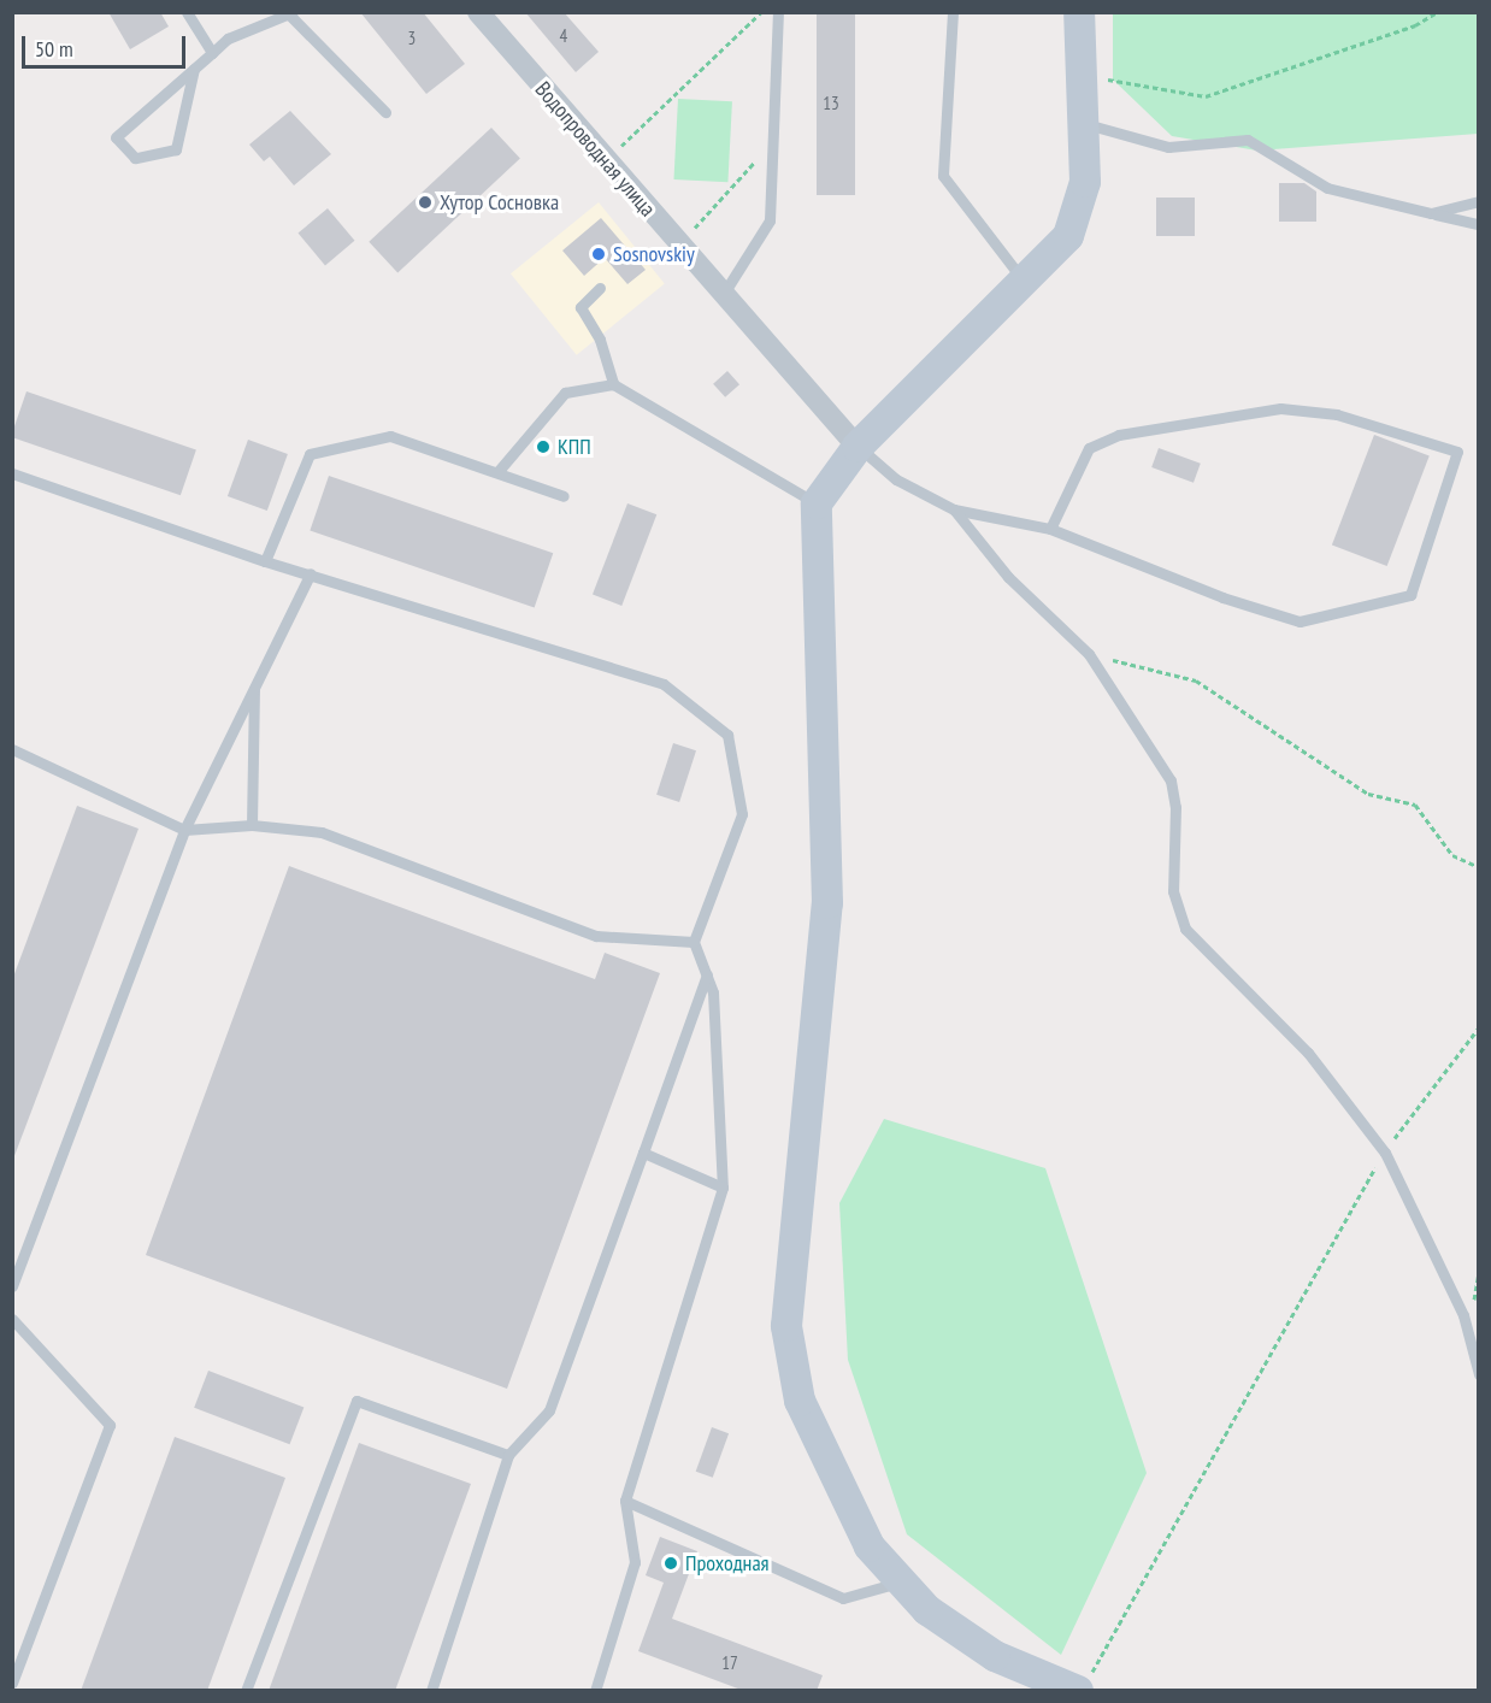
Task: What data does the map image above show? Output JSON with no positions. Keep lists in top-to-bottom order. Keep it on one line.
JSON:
{"streets":{"street":["Водопроводная улица"]},"places":["Хутор Сосновка","Sosnovskiy","КПП","Проходная"],"house_numbers":["4","3","13","17"],"scale_bar":"50 m"}
